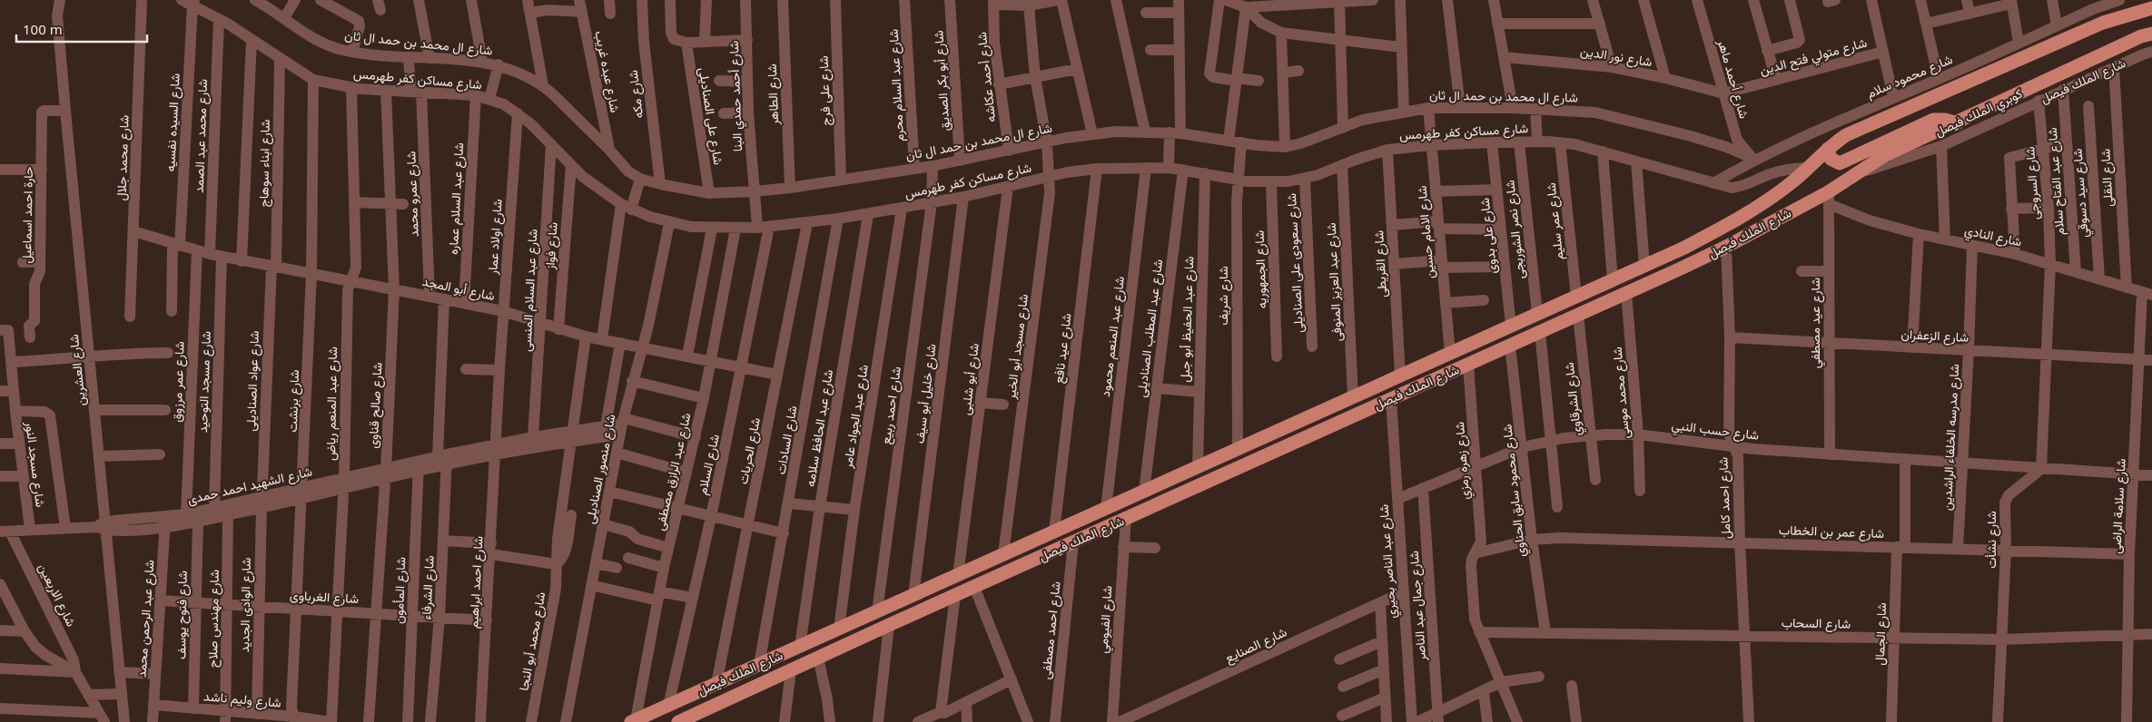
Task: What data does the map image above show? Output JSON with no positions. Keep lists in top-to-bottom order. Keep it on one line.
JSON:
{"streets":{"main road":["شارع الملك فيصل","كوبري الملك فيصل"],"street":["شارع ال محمد بن حمد ال ثان","شارع نور الدين","شارع متولي فتح الدين","شارع عبده غريب","شارع محمود سلام","شارع أحمد عكاشه","شارع مساكن كفر طهرمس","شارع أحمد ماهر","شارع أبو بكر الصديق","شارع عبد السلام محرم","شارع على فرج","شارع مكه","شارع الطاهر","شارع أحمد حمدي البنا","شارع على الصناديلى","شارع السيده نفسيه","شارع محمد عبد الصمد","شارع محمد جلال","شارع ابناء سوهاج","شارع النقلى","شارع عبد الفتاح سلام","شارع السروجى","شارع سيد دسوقي","شارع عمرو محمد","شارع عبد السلام عماره","حارة احمد اسماعيل","شارع عمر سليم","شارع نصر الشوربجى","شارع الامام حسين","شارع على بدوى","شارع النادي","شارع اولاد عمار","شارع فواز","شارع سعودى على الصناديلى","شارع القريطى","شارع الجمهوريه","شارع عبد العزيز المنوفى","شارع أبو المجد","شارع عبد السلام المنسى","شارع شريف","شارع عبد الحفيظ أبو جبل","شارع عيد مصطفي","شارع عبد المطلب الصناديلى","شارع الزعفران","شارع عبد المنعم محمود","شارع مسجد أبو الخير","شارع عيد نافع","شارع العشرين","شارع أبو شلبى","شارع عواد الصناديلى","شارع عمر مرزوق","شارع مسجد التوحيد","شارع محمد موسى","شارع خليل أبو سيف","شارع الشرقاوي","شارع برنشت","شارع عبد المنعم رياض","شارع صالح قناوى","شارع احمد ربيع","شارع عبد الجواد عامر","شارع عبد الحافظ سلامه","شارع حسب النبي","شارع مدرسه الخلفاء الراشدين","شارع السادات","شارع الحريات","شارع زهره رمزي","شارع مسجد النور","شارع السلام","شارع منصور الصناديلى","شارع عبد الرازق مصطفى","شارع الشهيد احمد حمدى","شارع محمود سابق الحناوي","شارع احمد كامل","شارع سلامة الراضى","شارع عمر بن الخطاب","شارع نشأت","شارع عبد الناصر بحيري","شارع احمد ابراهيم","شارع الشرفاء","شارع المأمون","شارع الاربعين","شارع الغرباوى","شارع الوادى الجديد","شارع جمال عبد الناصر","شارع فتوح يوسف","شارع عبد الرحمن محمد","شارع مهندس صلاح","شارع الفيومي","شارع السحاب","شارع احمد مصطفى","شارع الجمال","شارع محمد أبو النجا","شارع الصنايع","شارع وليم ناشد"]},"crossings":[["شارع ال محمد بن حمد ال ثان","شارع عبده غريب"],["شارع ال محمد بن حمد ال ثان","شارع محمود سلام"],["شارع ال محمد بن حمد ال ثان","شارع أحمد عكاشه"],["شارع ال محمد بن حمد ال ثان","شارع أحمد ماهر"],["شارع ال محمد بن حمد ال ثان","شارع أبو بكر الصديق"],["شارع ال محمد بن حمد ال ثان","شارع عبد السلام محرم"],["شارع ال محمد بن حمد ال ثان","شارع على فرج"],["شارع ال محمد بن حمد ال ثان","شارع مكه"],["شارع ال محمد بن حمد ال ثان","شارع الطاهر"],["شارع ال محمد بن حمد ال ثان","شارع أحمد حمدي البنا"],["شارع ال محمد بن حمد ال ثان","شارع على الصناديلى"],["شارع ال محمد بن حمد ال ثان","شارع عمرو محمد"],["شارع ال محمد بن حمد ال ثان","شارع الامام حسين"],["شارع ال محمد بن حمد ال ثان","شارع شريف"],["شارع ال محمد بن حمد ال ثان","شارع مسجد أبو الخير"],["شارع ال محمد بن حمد ال ثان","شارع احمد ربيع"],["شارع نور الدين","شارع متولي فتح الدين"],["شارع نور الدين","شارع أحمد ماهر"],["شارع متولي فتح الدين","شارع أحمد ماهر"],["شارع محمود سلام","شارع مساكن كفر طهرمس"],["شارع محمود سلام","شارع أحمد ماهر"],["شارع مساكن كفر طهرمس","شارع الملك فيصل"],["شارع مساكن كفر طهرمس","شارع أحمد حمدي البنا"],["شارع مساكن كفر طهرمس","شارع السيده نفسيه"],["شارع مساكن كفر طهرمس","شارع محمد عبد الصمد"],["شارع مساكن كفر طهرمس","شارع ابناء سوهاج"],["شارع مساكن كفر طهرمس","شارع عمرو محمد"],["شارع مساكن كفر طهرمس","شارع عبد السلام عماره"],["شارع مساكن كفر طهرمس","شارع عمر سليم"],["شارع مساكن كفر طهرمس","شارع نصر الشوربجى"],["شارع مساكن كفر طهرمس","شارع الامام حسين"],["شارع مساكن كفر طهرمس","شارع على بدوى"],["شارع مساكن كفر طهرمس","شارع اولاد عمار"],["شارع مساكن كفر طهرمس","شارع فواز"],["شارع مساكن كفر طهرمس","شارع سعودى على الصناديلى"],["شارع مساكن كفر طهرمس","شارع القريطى"],["شارع مساكن كفر طهرمس","شارع الجمهوريه"],["شارع مساكن كفر طهرمس","شارع عبد العزيز المنوفى"],["شارع مساكن كفر طهرمس","شارع عبد السلام المنسى"],["شارع مساكن كفر طهرمس","شارع شريف"],["شارع مساكن كفر طهرمس","شارع عبد الحفيظ أبو جبل"],["شارع مساكن كفر طهرمس","شارع عبد المطلب الصناديلى"],["شارع مساكن كفر طهرمس","شارع عبد المنعم محمود"],["شارع مساكن كفر طهرمس","شارع مسجد أبو الخير"],["شارع مساكن كفر طهرمس","شارع عيد نافع"],["شارع مساكن كفر طهرمس","شارع أبو شلبى"],["شارع مساكن كفر طهرمس","شارع خليل أبو سيف"],["شارع مساكن كفر طهرمس","شارع برنشت"],["شارع مساكن كفر طهرمس","شارع عبد المنعم رياض"],["شارع مساكن كفر طهرمس","شارع صالح قناوى"],["شارع مساكن كفر طهرمس","شارع احمد ربيع"],["شارع مساكن كفر طهرمس","شارع عبد الجواد عامر"],["شارع مساكن كفر طهرمس","شارع عبد الحافظ سلامه"],["شارع مساكن كفر طهرمس","شارع السادات"],["شارع مساكن كفر طهرمس","شارع الحريات"],["شارع مساكن كفر طهرمس","شارع السلام"],["شارع مساكن كفر طهرمس","شارع منصور الصناديلى"],["شارع مساكن كفر طهرمس","شارع عبد الرازق مصطفى"],["شارع الملك فيصل","كوبري الملك فيصل"],["شارع الملك فيصل","شارع النقلى"],["شارع الملك فيصل","شارع عبد الفتاح سلام"],["شارع الملك فيصل","شارع السروجى"],["شارع الملك فيصل","شارع عمر سليم"],["شارع الملك فيصل","شارع نصر الشوربجى"],["شارع الملك فيصل","شارع الامام حسين"],["شارع الملك فيصل","شارع على بدوى"],["شارع الملك فيصل","شارع النادي"],["شارع الملك فيصل","شارع القريطى"],["شارع الملك فيصل","شارع عبد العزيز المنوفى"],["شارع الملك فيصل","شارع شريف"],["شارع الملك فيصل","شارع عبد الحفيظ أبو جبل"],["شارع الملك فيصل","شارع عيد مصطفي"],["شارع الملك فيصل","شارع عبد المطلب الصناديلى"],["شارع الملك فيصل","شارع عبد المنعم محمود"],["شارع الملك فيصل","شارع مسجد أبو الخير"],["شارع الملك فيصل","شارع عيد نافع"],["شارع الملك فيصل","شارع أبو شلبى"],["شارع الملك فيصل","شارع محمد موسى"],["شارع الملك فيصل","شارع خليل أبو سيف"],["شارع الملك فيصل","شارع الشرقاوي"],["شارع الملك فيصل","شارع احمد ربيع"],["شارع الملك فيصل","شارع عبد الجواد عامر"],["شارع الملك فيصل","شارع عبد الحافظ سلامه"],["شارع الملك فيصل","شارع السادات"],["شارع الملك فيصل","شارع الحريات"],["شارع الملك فيصل","شارع زهره رمزي"],["شارع الملك فيصل","شارع السلام"],["شارع الملك فيصل","شارع عبد الرازق مصطفى"],["شارع الملك فيصل","شارع محمود سابق الحناوي"],["شارع الملك فيصل","شارع احمد كامل"],["شارع الملك فيصل","شارع عبد الناصر بحيري"],["شارع الملك فيصل","شارع الفيومي"],["شارع الملك فيصل","شارع احمد مصطفى"],["شارع السيده نفسيه","شارع أبو المجد"],["شارع محمد عبد الصمد","شارع أبو المجد"],["شارع محمد جلال","شارع أبو المجد"],["شارع ابناء سوهاج","شارع أبو المجد"],["شارع ابناء سوهاج","شارع عواد الصناديلى"],["شارع النقلى","شارع النادي"],["شارع عبد الفتاح سلام","شارع النادي"],["شارع السروجى","شارع النادي"],["شارع سيد دسوقي","شارع النادي"],["شارع عمرو محمد","شارع أبو المجد"],["شارع عبد السلام عماره","شارع أبو المجد"],["حارة احمد اسماعيل","شارع العشرين"],["شارع النادي","شارع عيد مصطفي"],["شارع النادي","شارع مدرسه الخلفاء الراشدين"],["شارع النادي","شارع سلامة الراضى"],["شارع اولاد عمار","شارع أبو المجد"],["شارع اولاد عمار","شارع الشهيد احمد حمدى"],["شارع اولاد عمار","شارع احمد ابراهيم"],["شارع فواز","شارع أبو المجد"],["شارع أبو المجد","شارع عبد السلام المنسى"],["شارع أبو المجد","شارع عواد الصناديلى"],["شارع أبو المجد","شارع عمر مرزوق"],["شارع أبو المجد","شارع مسجد التوحيد"],["شارع أبو المجد","شارع برنشت"],["شارع أبو المجد","شارع عبد المنعم رياض"],["شارع أبو المجد","شارع صالح قناوى"],["شارع أبو المجد","شارع الحريات"],["شارع أبو المجد","شارع السلام"],["شارع أبو المجد","شارع منصور الصناديلى"],["شارع أبو المجد","شارع عبد الرازق مصطفى"],["شارع أبو المجد","شارع الشرفاء"],["شارع أبو المجد","شارع محمد أبو النجا"],["شارع عبد السلام المنسى","شارع الشهيد احمد حمدى"],["شارع عيد مصطفي","شارع الزعفران"],["شارع عيد مصطفي","شارع حسب النبي"],["شارع الزعفران","شارع مدرسه الخلفاء الراشدين"],["شارع الزعفران","شارع احمد كامل"],["شارع الزعفران","شارع سلامة الراضى"],["شارع العشرين","شارع الشهيد احمد حمدى"],["شارع عواد الصناديلى","شارع الشهيد احمد حمدى"],["شارع عواد الصناديلى","شارع الوادى الجديد"],["شارع عمر مرزوق","شارع الشهيد احمد حمدى"],["شارع مسجد التوحيد","شارع الشهيد احمد حمدى"],["شارع محمد موسى","شارع حسب النبي"],["شارع الشرقاوي","شارع حسب النبي"],["شارع برنشت","شارع الشهيد احمد حمدى"],["شارع برنشت","شارع الغرباوى"],["شارع برنشت","شارع وليم ناشد"],["شارع عبد المنعم رياض","شارع الشهيد احمد حمدى"],["شارع عبد المنعم رياض","شارع الغرباوى"],["شارع عبد المنعم رياض","شارع وليم ناشد"],["شارع صالح قناوى","شارع الشهيد احمد حمدى"],["شارع صالح قناوى","شارع الغرباوى"],["شارع حسب النبي","شارع مدرسه الخلفاء الراشدين"],["شارع حسب النبي","شارع زهره رمزي"],["شارع حسب النبي","شارع محمود سابق الحناوي"],["شارع حسب النبي","شارع احمد كامل"],["شارع حسب النبي","شارع سلامة الراضى"],["شارع حسب النبي","شارع نشأت"],["شارع حسب النبي","شارع عبد الناصر بحيري"],["شارع حسب النبي","شارع جمال عبد الناصر"],["شارع حسب النبي","شارع الجمال"],["شارع مدرسه الخلفاء الراشدين","شارع عمر بن الخطاب"],["شارع زهره رمزي","شارع عمر بن الخطاب"],["شارع زهره رمزي","شارع السحاب"],["شارع مسجد النور","شارع الشهيد احمد حمدى"],["شارع منصور الصناديلى","شارع الشهيد احمد حمدى"],["شارع الشهيد احمد حمدى","شارع احمد ابراهيم"],["شارع الشهيد احمد حمدى","شارع الشرفاء"],["شارع الشهيد احمد حمدى","شارع المأمون"],["شارع الشهيد احمد حمدى","شارع الاربعين"],["شارع الشهيد احمد حمدى","شارع الوادى الجديد"],["شارع الشهيد احمد حمدى","شارع فتوح يوسف"],["شارع الشهيد احمد حمدى","شارع عبد الرحمن محمد"],["شارع الشهيد احمد حمدى","شارع مهندس صلاح"],["شارع الشهيد احمد حمدى","شارع محمد أبو النجا"],["شارع محمود سابق الحناوي","شارع عمر بن الخطاب"],["شارع محمود سابق الحناوي","شارع السحاب"],["شارع احمد كامل","شارع عمر بن الخطاب"],["شارع احمد كامل","شارع السحاب"],["شارع سلامة الراضى","شارع عمر بن الخطاب"],["شارع سلامة الراضى","شارع السحاب"],["شارع عمر بن الخطاب","شارع نشأت"],["شارع عمر بن الخطاب","شارع الجمال"],["شارع نشأت","شارع السحاب"],["شارع عبد الناصر بحيري","شارع الصنايع"],["شارع احمد ابراهيم","شارع الغرباوى"],["شارع الشرفاء","شارع الغرباوى"],["شارع المأمون","شارع الغرباوى"],["شارع الغرباوى","شارع الوادى الجديد"],["شارع الغرباوى","شارع فتوح يوسف"],["شارع الغرباوى","شارع عبد الرحمن محمد"],["شارع الغرباوى","شارع مهندس صلاح"],["شارع الوادى الجديد","شارع وليم ناشد"],["شارع فتوح يوسف","شارع وليم ناشد"],["شارع عبد الرحمن محمد","شارع وليم ناشد"],["شارع مهندس صلاح","شارع وليم ناشد"],["شارع السحاب","شارع الجمال"]],"scale_bar":"100 m"}
